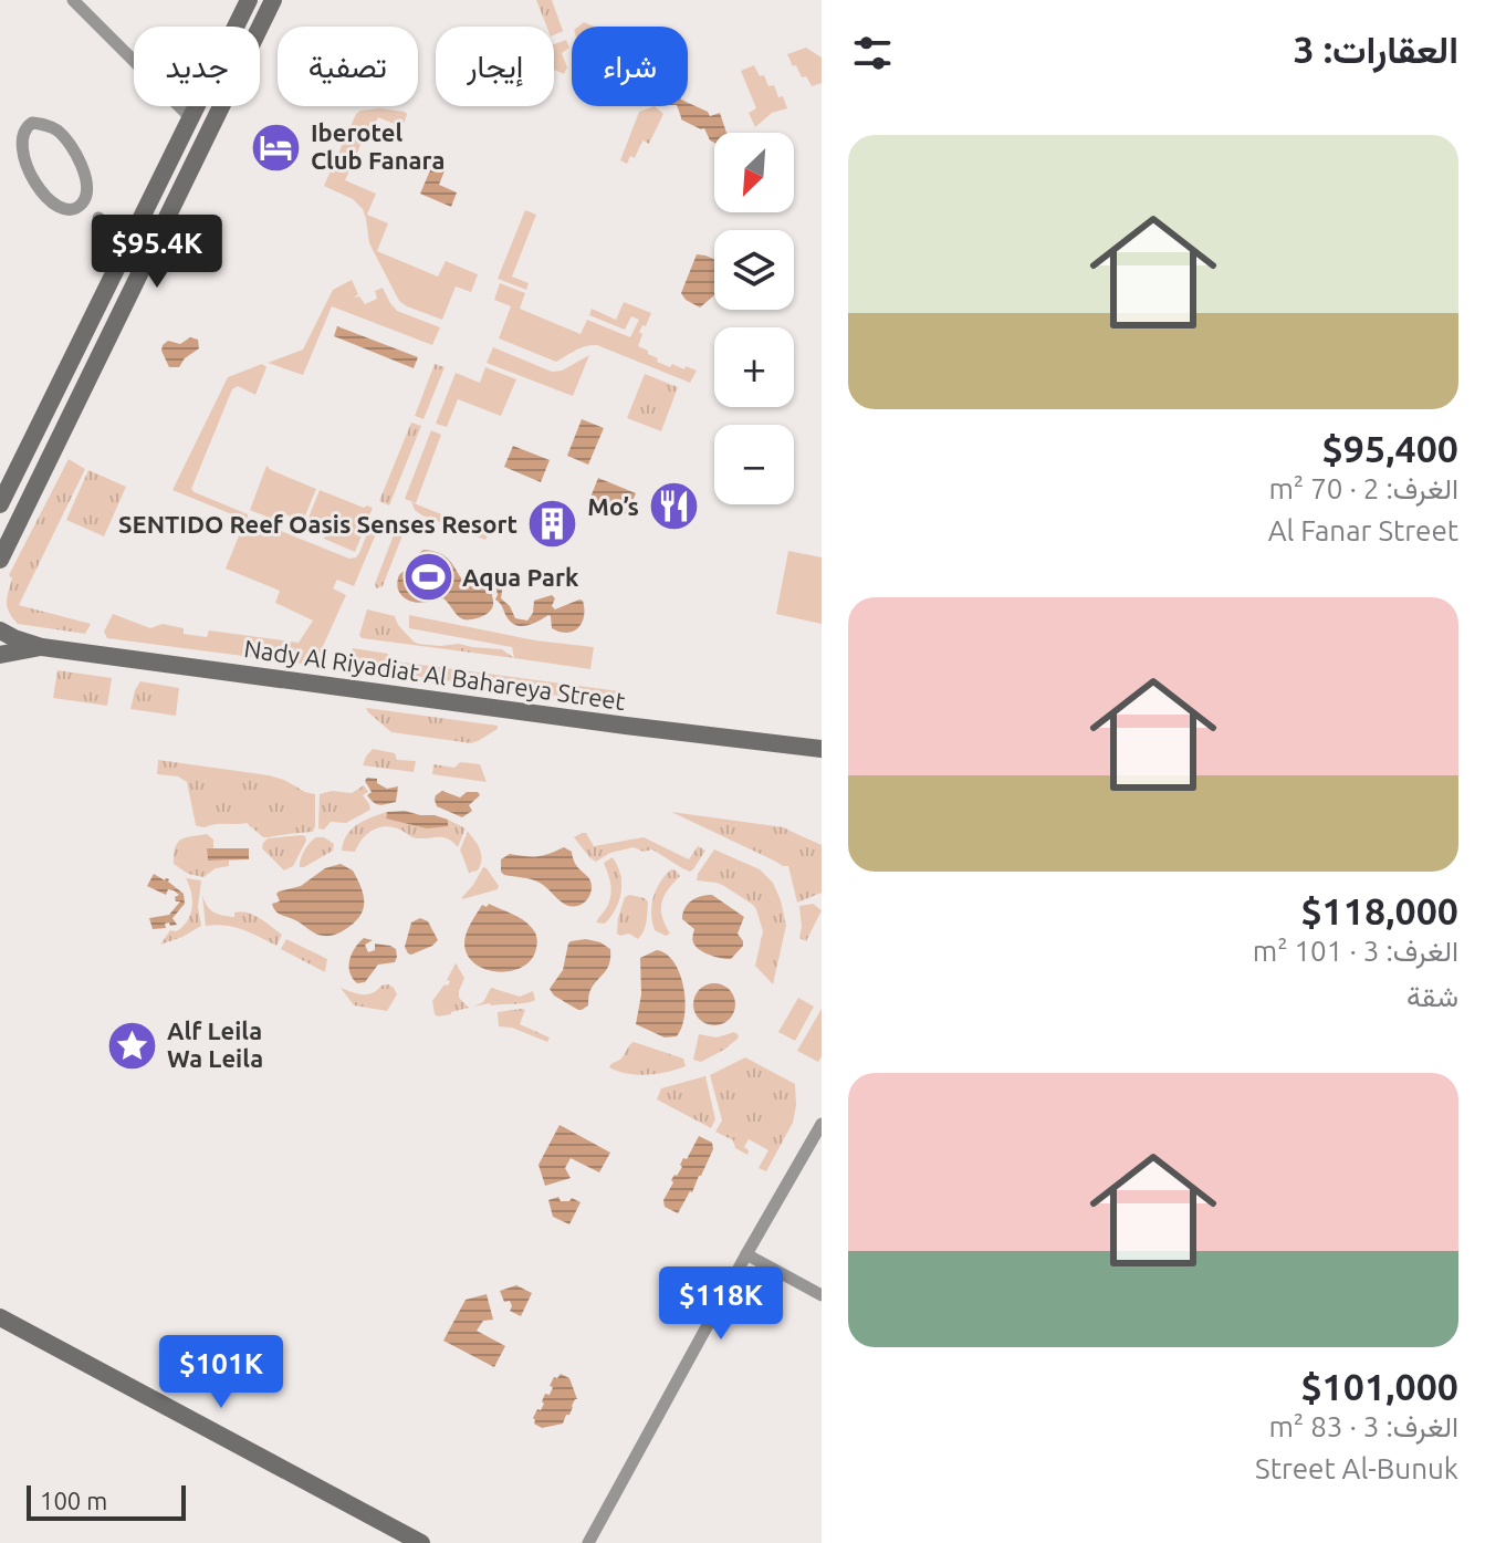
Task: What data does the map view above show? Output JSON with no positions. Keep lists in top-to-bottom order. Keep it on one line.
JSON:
{"streets":{"main road":["Nady Al Riyadiat Al Bahareya Street"]},"places":{"hotel":["Iberotel Club Fanara"],"restaurant":["Mo’s"],"building":["SENTIDO Reef Oasis Senses Resort"],"sports":["Aqua Park"],"place":["Alf Leila Wa Leila"]},"scale_bar":"100 m","north":"bottom left","page":{"heading":"العقارات: 3","chip":["شراء","إيجار","تصفية","جديد"],"list":[{"name":"$95,400","note":"الغرف: 2 · 70 m² · Al Fanar Street"},{"name":"$118,000","note":"الغرف: 3 · 101 m² · شقة"},{"name":"$101,000","note":"الغرف: 3 · 83 m² · Street Al-Bunuk"}],"map_buttons":["+","−"],"price":["$95.4K","$118K","$101K"],"scale":"100 m"}}
